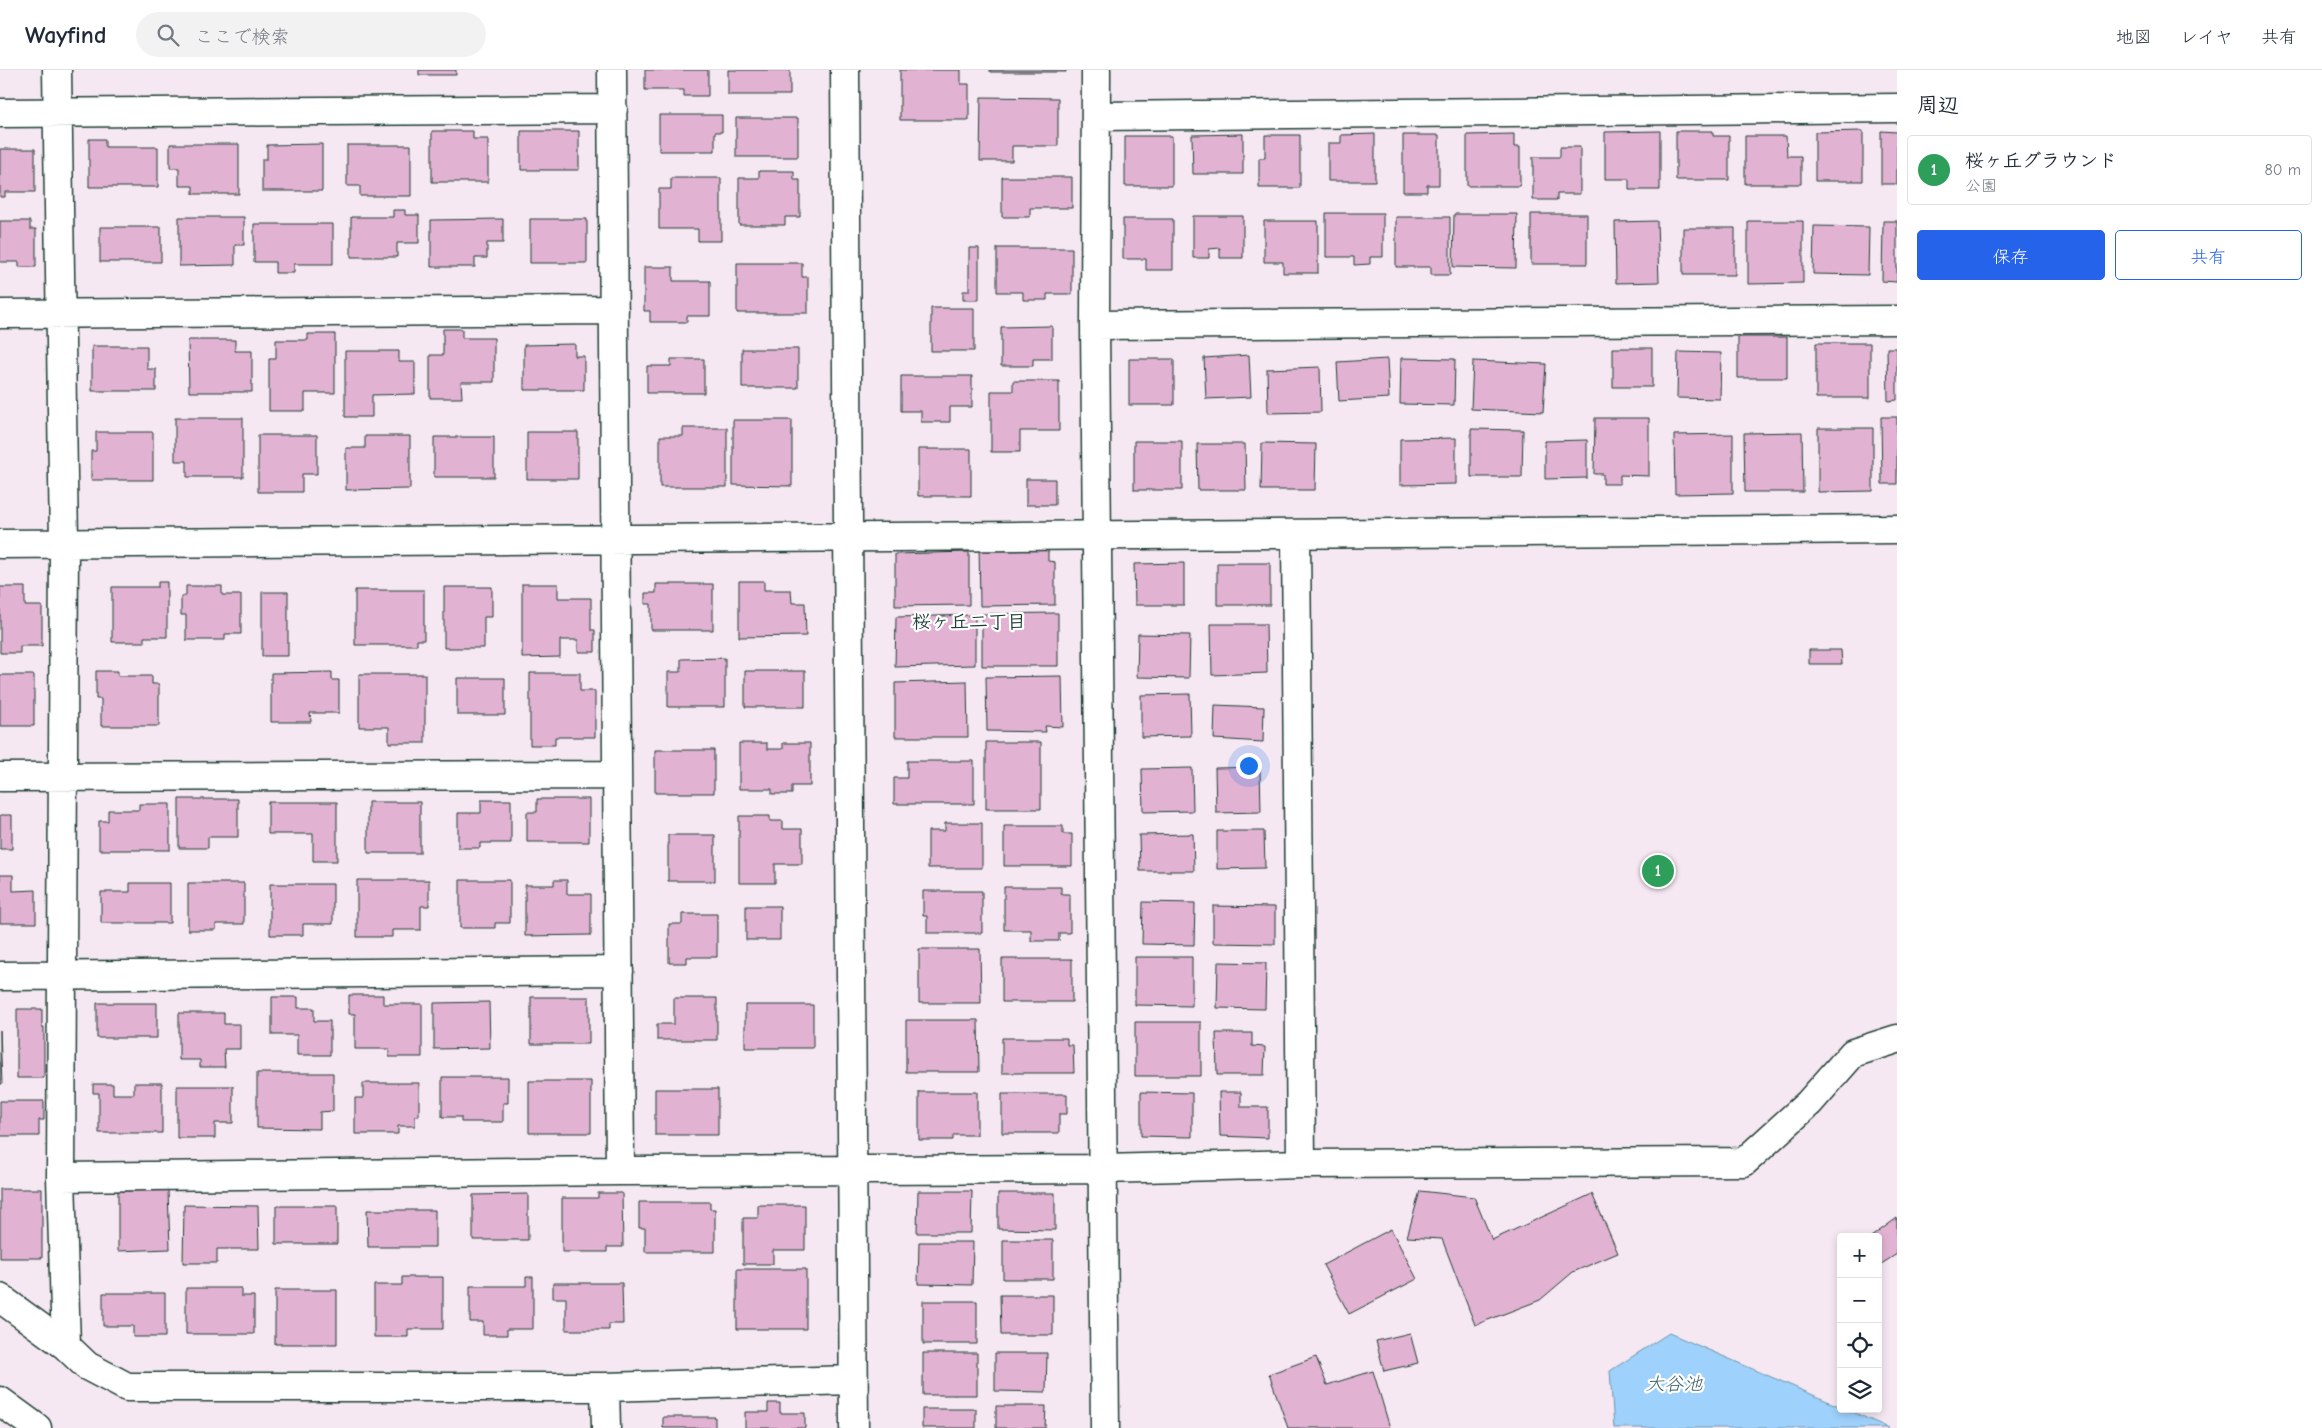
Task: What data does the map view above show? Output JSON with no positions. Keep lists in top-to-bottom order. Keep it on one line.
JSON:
{"districts":["桜ヶ丘二丁目"],"water":["大谷池"],"page":{"header":"Wayfind","search":"ここで検索","nav":["地図","レイヤ","共有"],"heading":"周辺","list":[{"mark":"1","name":"桜ヶ丘グラウンド","note":"公園","value":"80 m"}],"buttons":["保存","共有"],"pins":"1","map_buttons":["+","−"]}}
